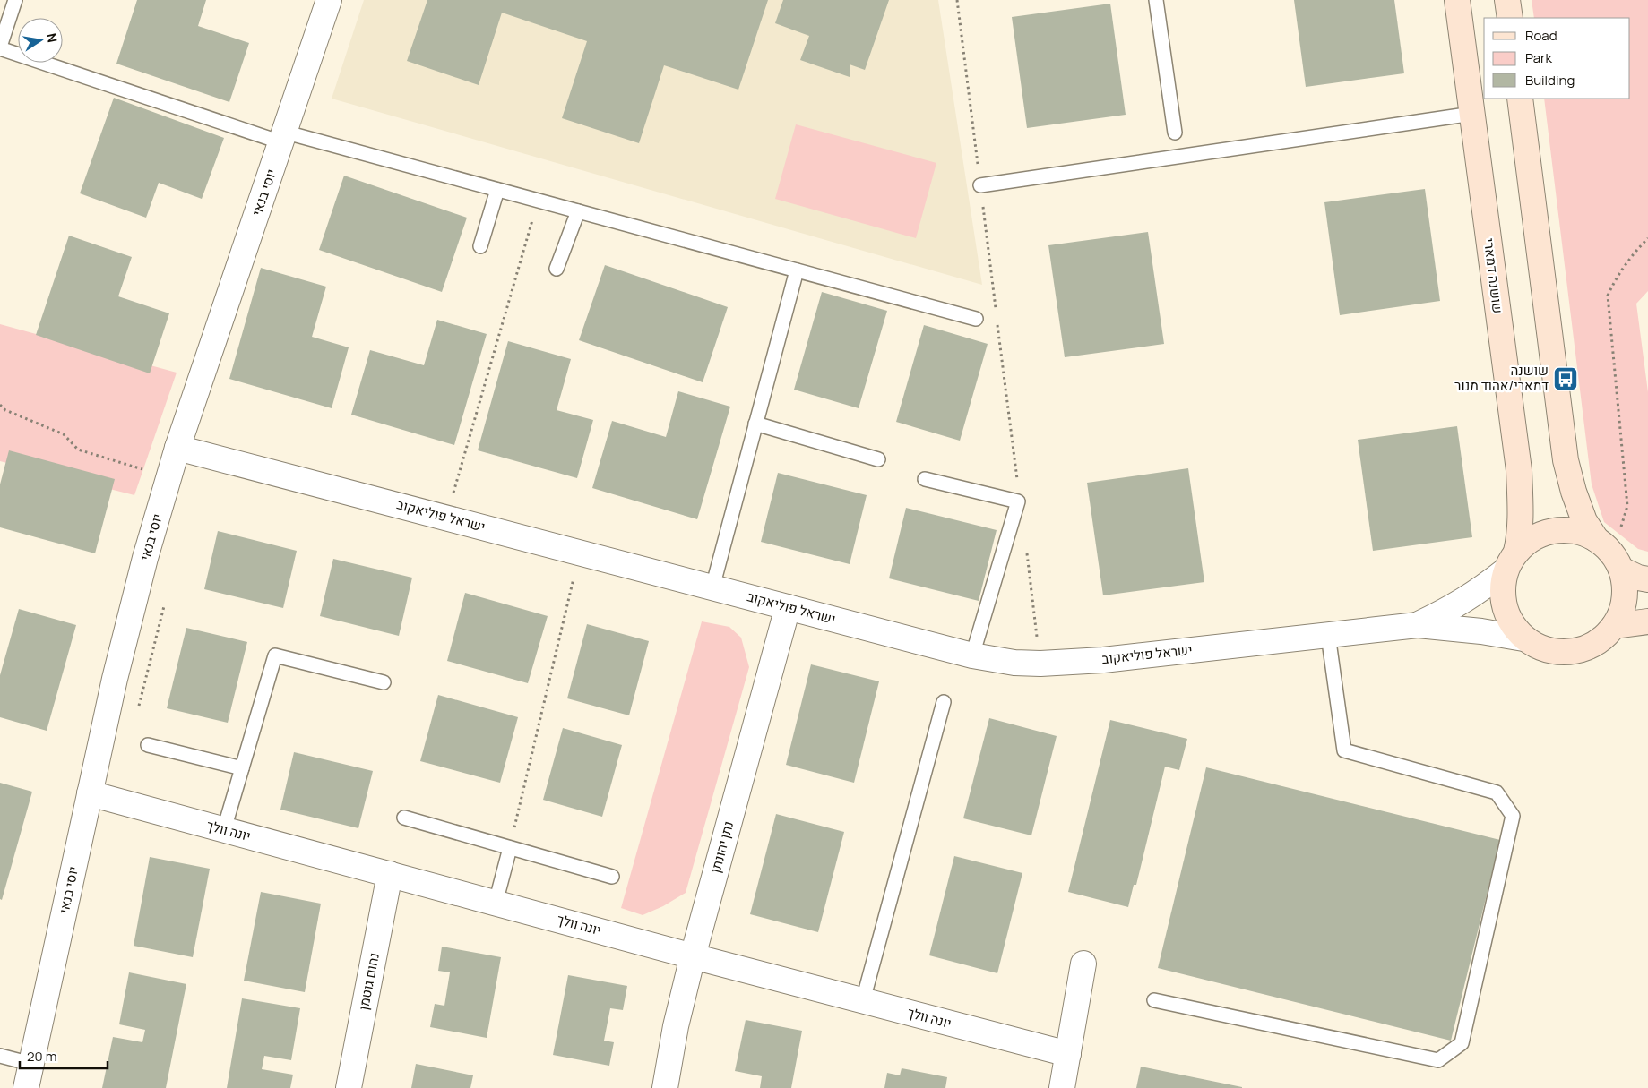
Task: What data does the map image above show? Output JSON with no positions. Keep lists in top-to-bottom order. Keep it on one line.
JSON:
{"streets":{"main road":["שושנה דמארי"],"street":["יוסי בנאי","ישראל פוליאקוב","יונה וולך","נתן יהונתן","נחום גוטמן"]},"crossings":[["יוסי בנאי","ישראל פוליאקוב"],["יוסי בנאי","יונה וולך"],["שושנה דמארי","ישראל פוליאקוב"],["ישראל פוליאקוב","נתן יהונתן"],["יונה וולך","נתן יהונתן"],["יונה וולך","נחום גוטמן"]],"places":{"bus stop":["שושנה דמארי/אהוד מנור"]},"legend":["Road","Park","Building"],"scale_bar":"20 m","north":"right"}
